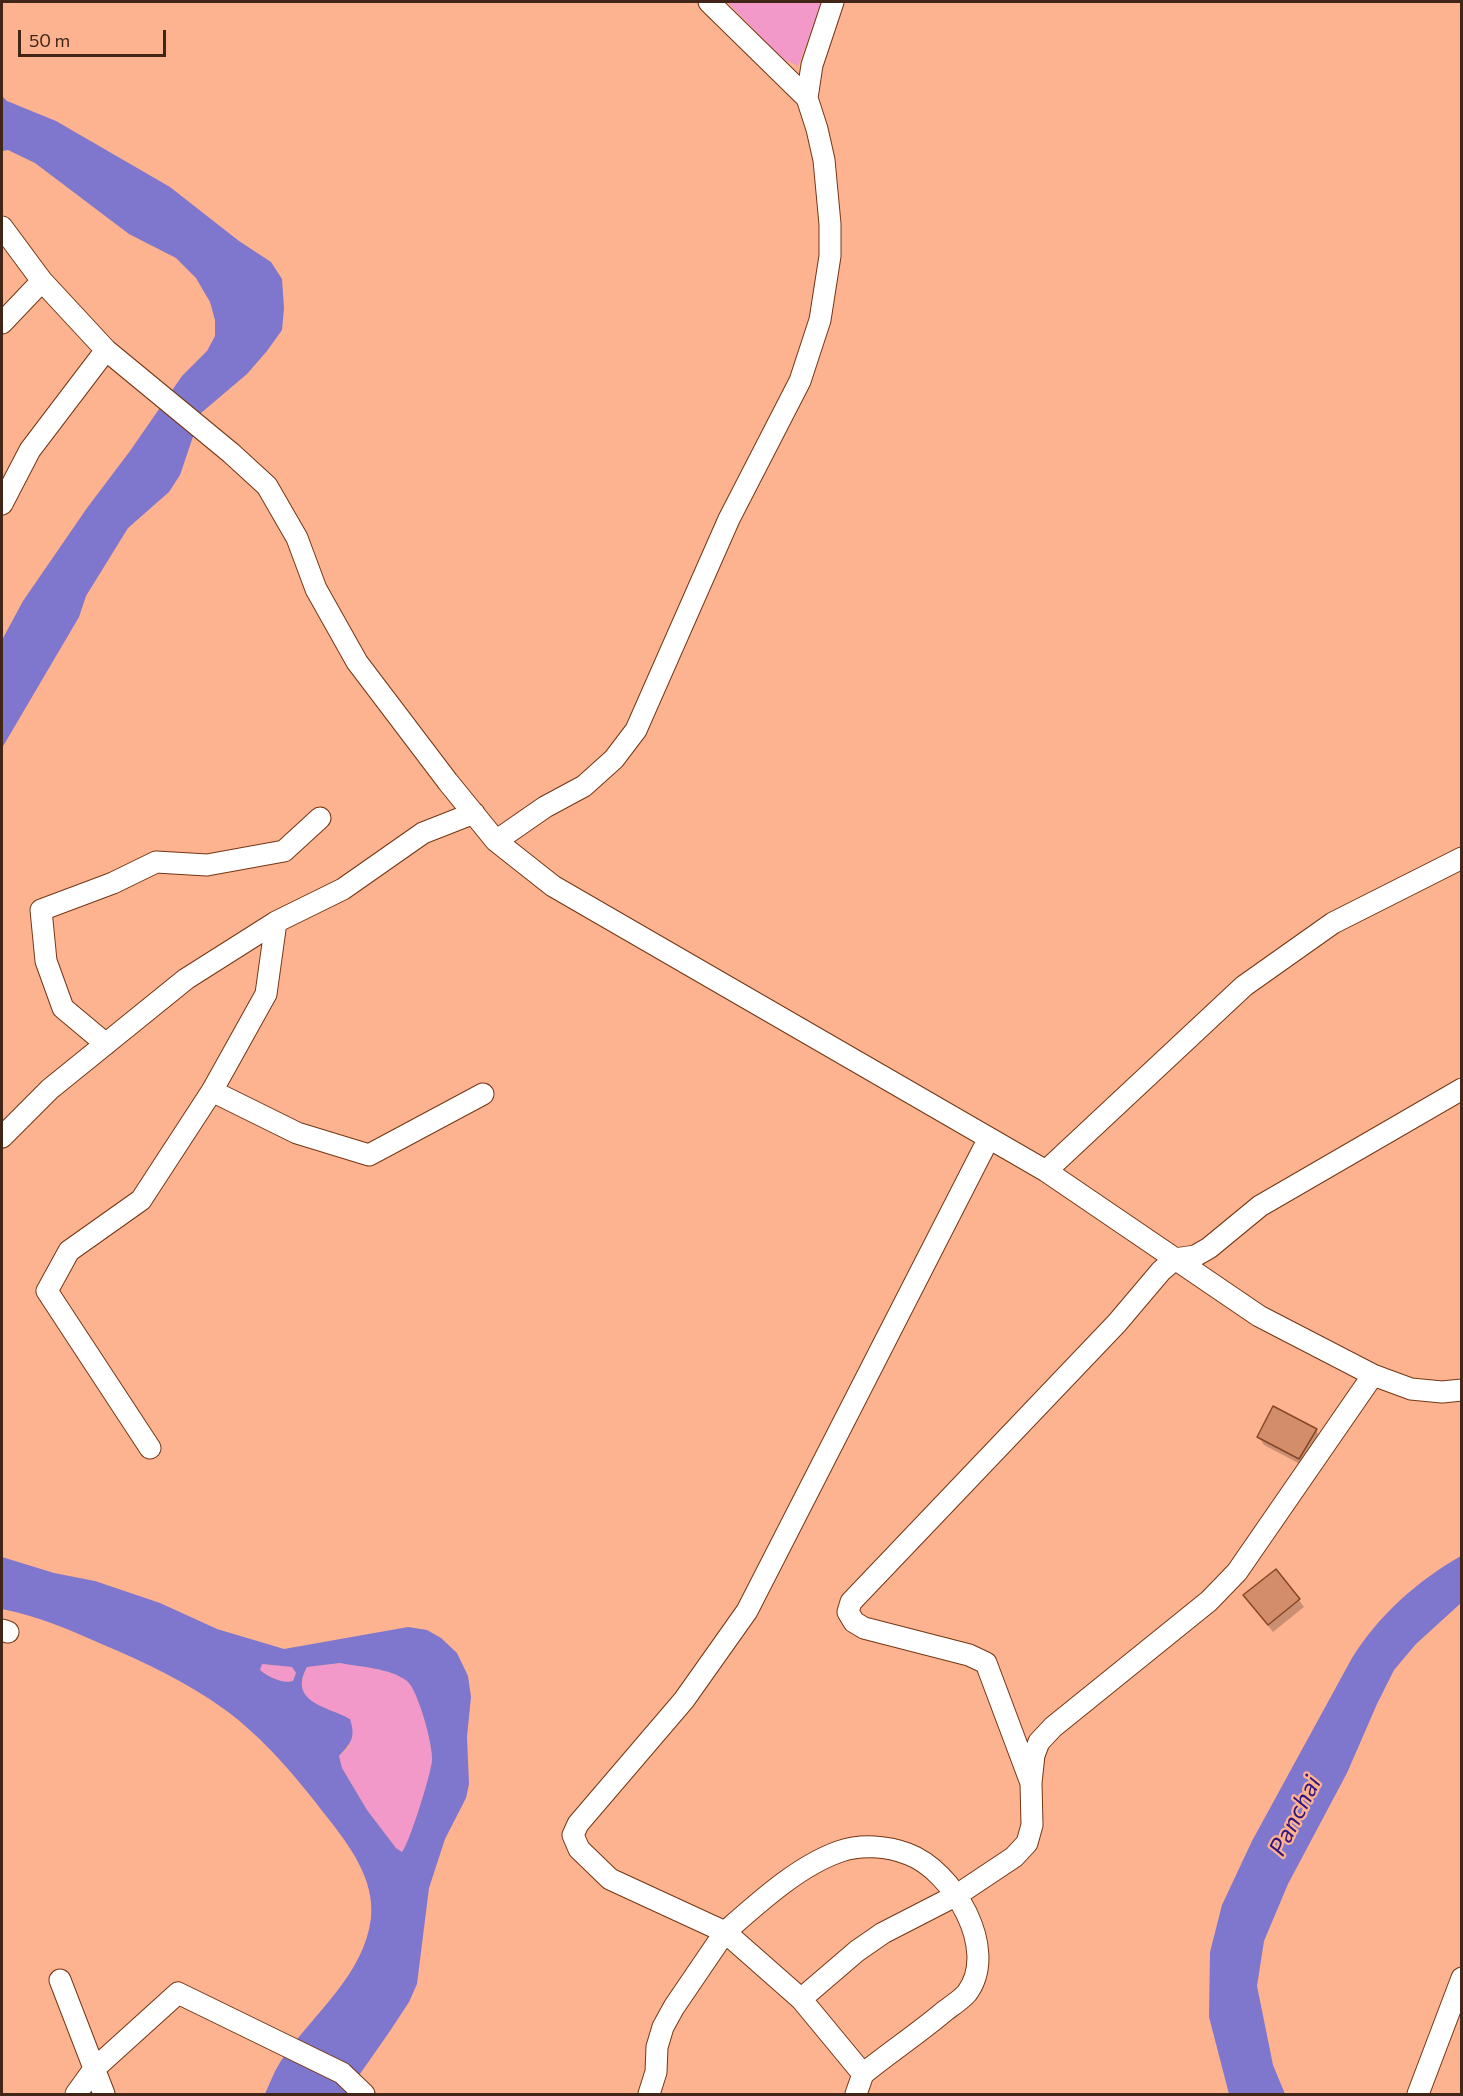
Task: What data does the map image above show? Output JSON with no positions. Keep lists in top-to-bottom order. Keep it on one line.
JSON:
{"water":["Panchai"],"scale_bar":"50 m"}
